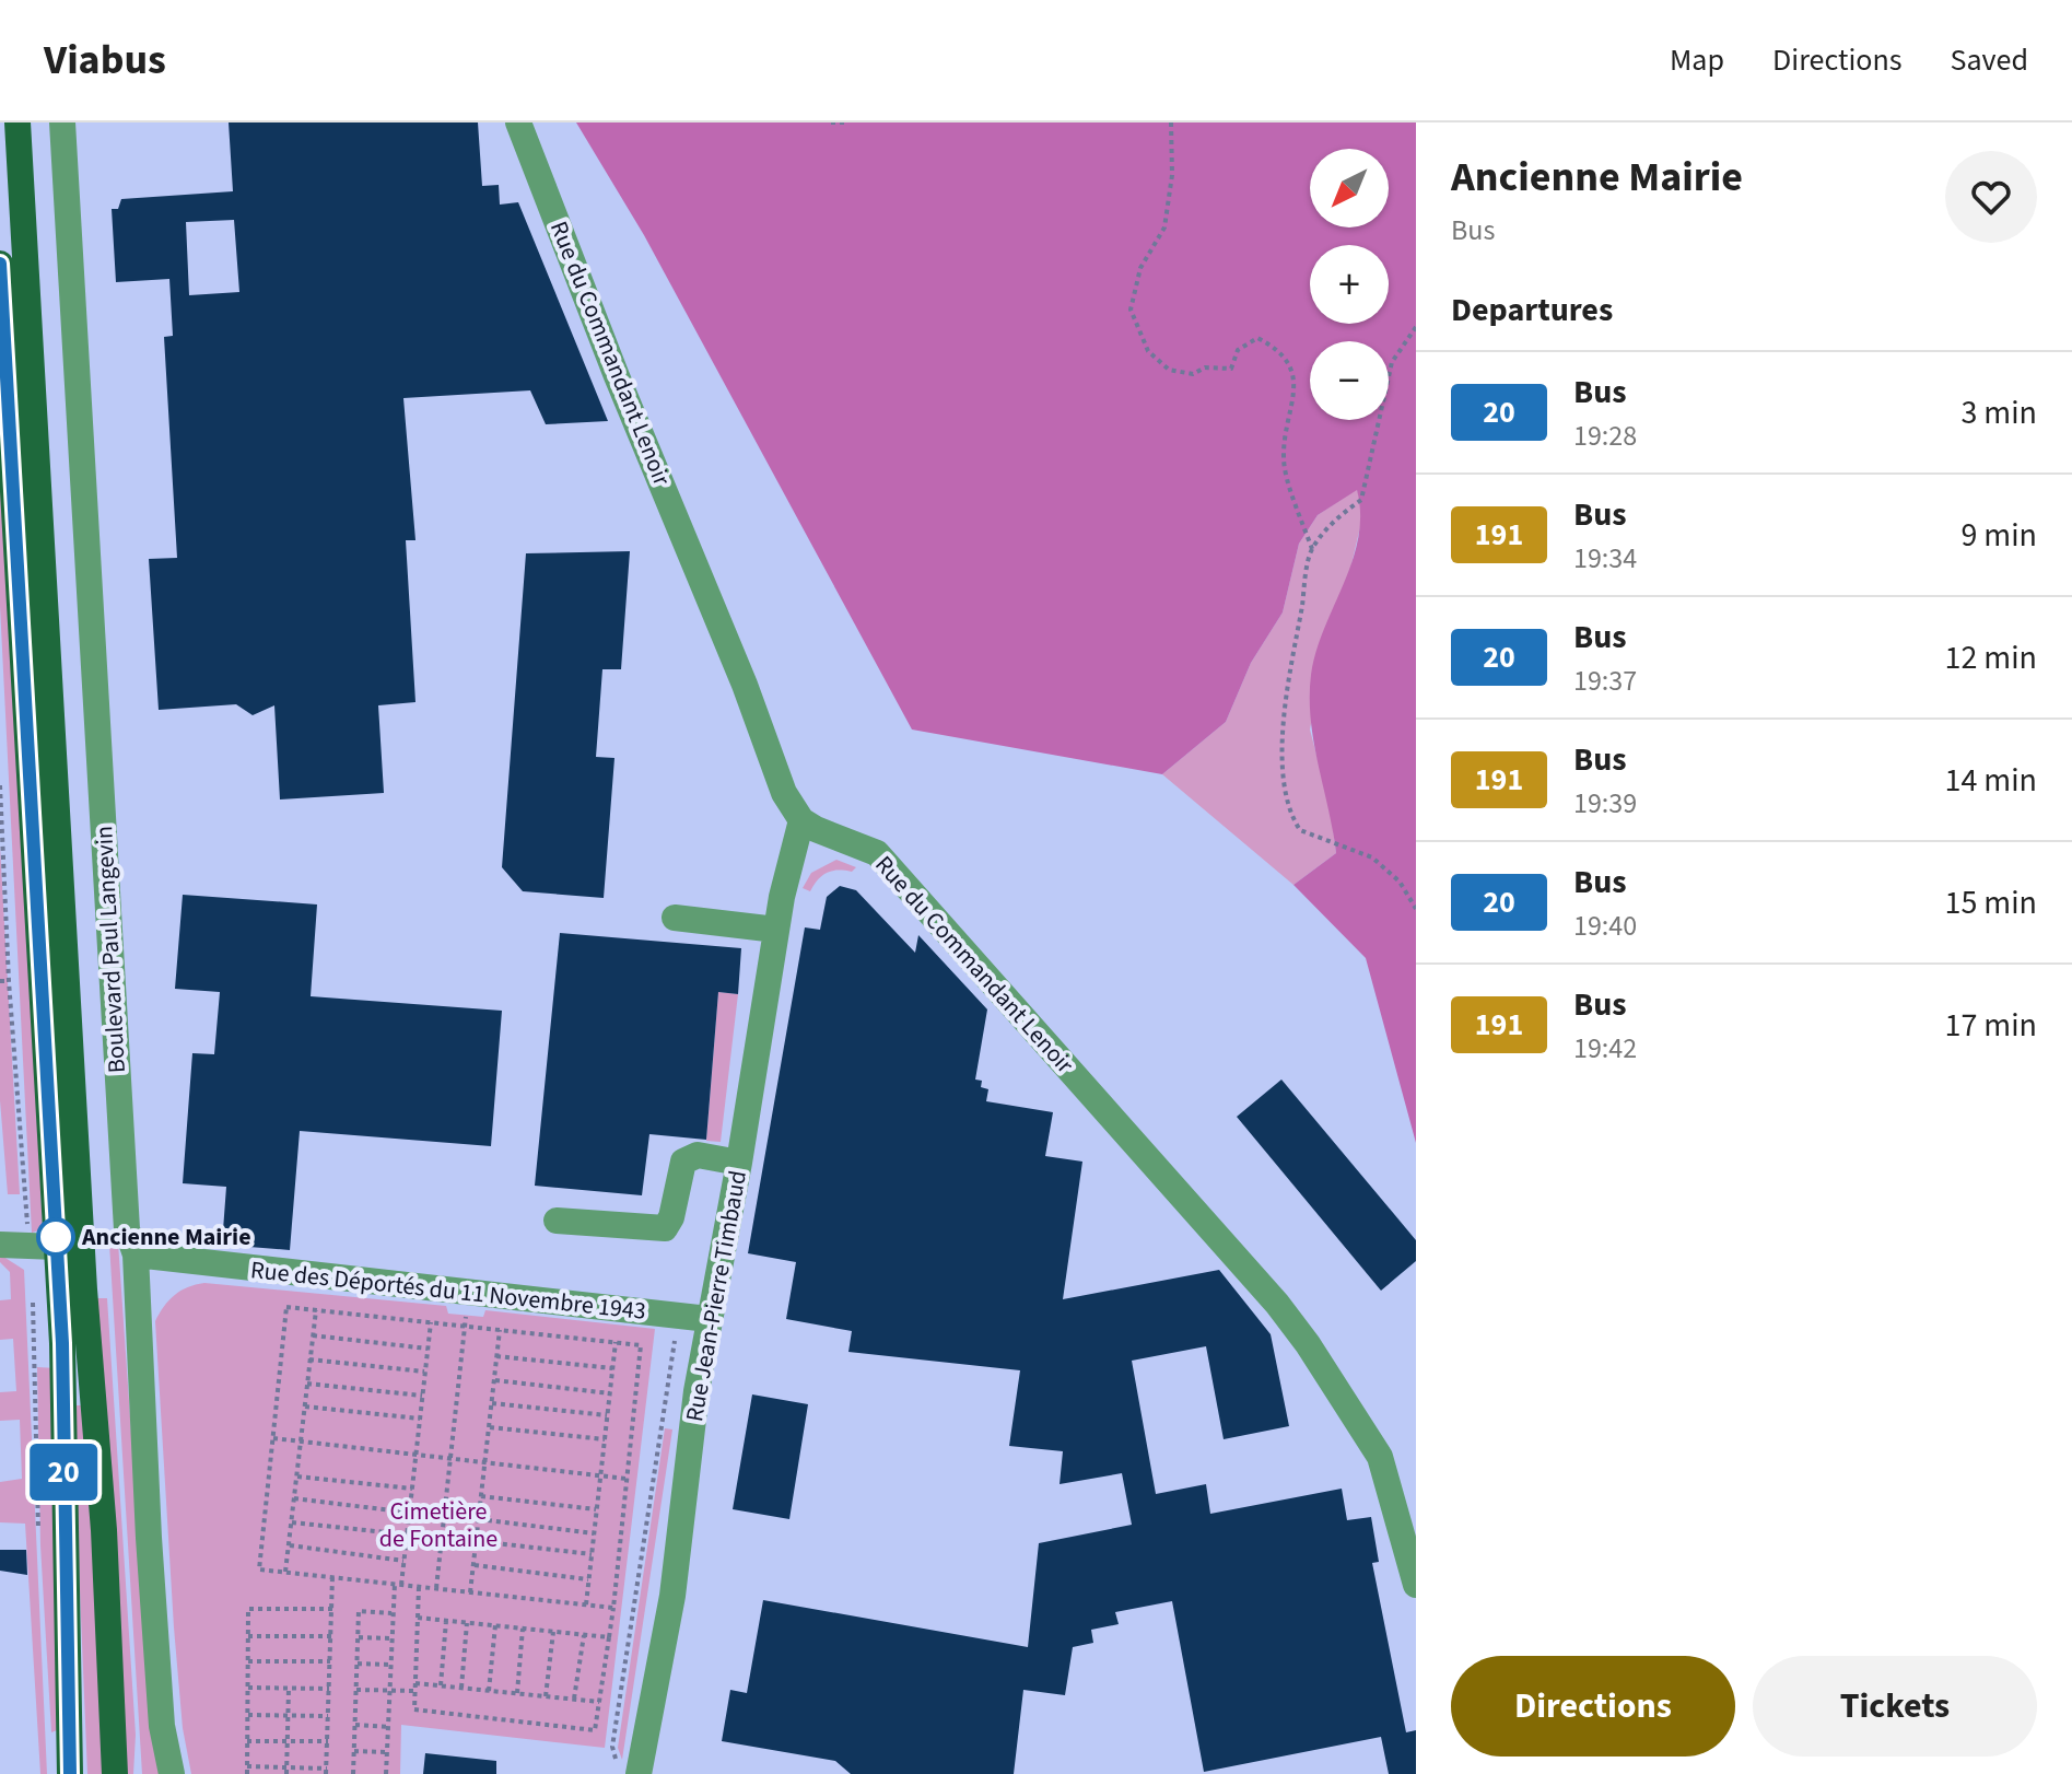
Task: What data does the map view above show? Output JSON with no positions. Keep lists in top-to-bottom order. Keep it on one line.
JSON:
{"streets":{"main road":["Boulevard Paul Langevin"],"street":["Rue du Commandant Lenoir","Rue des Déportés du 11 Novembre 1943","Rue Jean-Pierre Timbaud"]},"crossings":[["Rue du Commandant Lenoir","Rue Jean-Pierre Timbaud"],["Boulevard Paul Langevin","Rue des Déportés du 11 Novembre 1943"],["Rue des Déportés du 11 Novembre 1943","Rue Jean-Pierre Timbaud"]],"parks":["Cimetière de Fontaine"],"places":["Ancienne Mairie"],"lines":["bus line 20"],"north":"bottom left","page":{"header":"Viabus","nav":["Map","Directions","Saved"],"on_map":"20","heading":[["Ancienne Mairie","Bus"],"Departures"],"map_buttons":["+","−"],"list":[{"mark":"20","name":"Bus","note":"19:28","value":"3 min"},{"mark":"191","name":"Bus","note":"19:34","value":"9 min"},{"mark":"20","name":"Bus","note":"19:37","value":"12 min"},{"mark":"191","name":"Bus","note":"19:39","value":"14 min"},{"mark":"20","name":"Bus","note":"19:40","value":"15 min"},{"mark":"191","name":"Bus","note":"19:42","value":"17 min"}],"buttons":["Directions","Tickets"]}}
